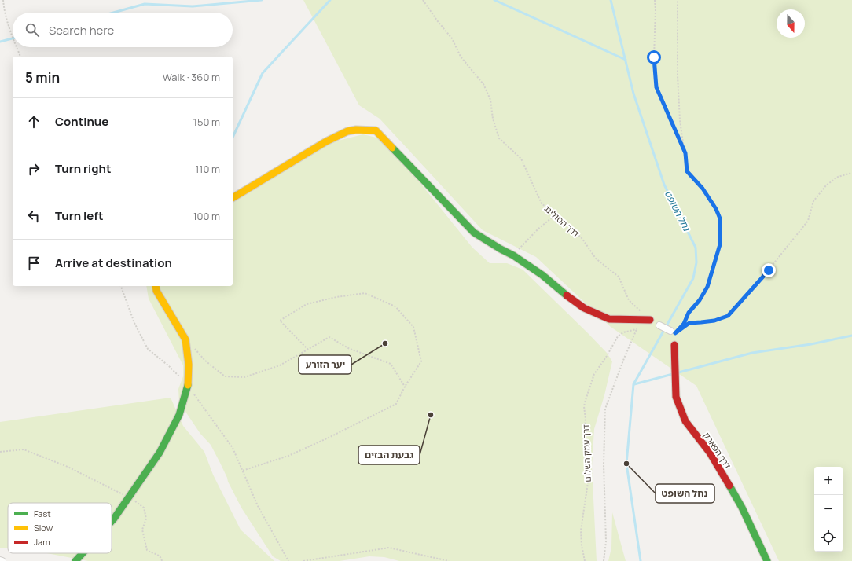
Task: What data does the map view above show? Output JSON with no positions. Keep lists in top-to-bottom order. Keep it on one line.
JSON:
{"streets":{"street":["דרך הפארק"],"path":["דרך הסולינג","דרך עמק השלום"]},"water":["נחל השופט"],"places":["יער הזורע","גבעת הבזים","נחל השופט"],"legend":["Fast","Slow","Jam"],"north":"bottom","page":{"search":"Search here","heading":["5 min","Walk · 360 m"],"list":[["Continue","150 m"],["Turn right","110 m"],["Turn left","100 m"],"Arrive at destination"],"map_buttons":["+","−"]}}
